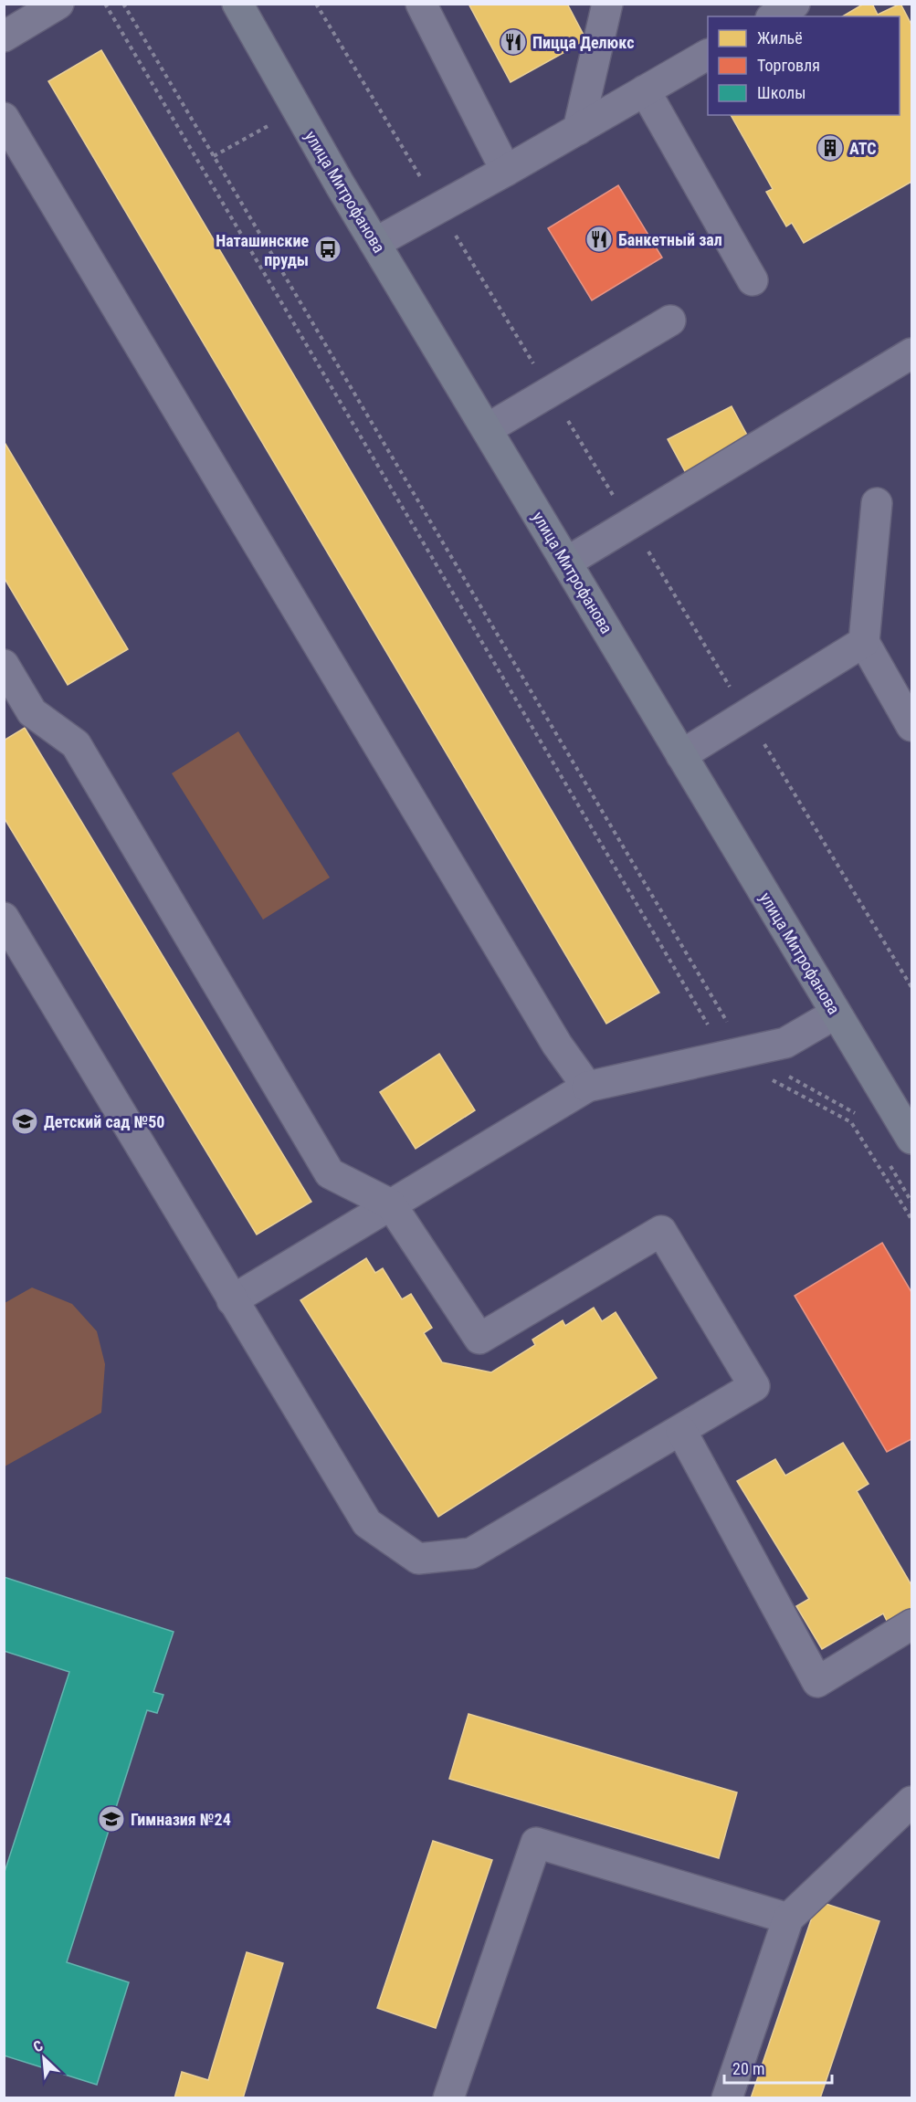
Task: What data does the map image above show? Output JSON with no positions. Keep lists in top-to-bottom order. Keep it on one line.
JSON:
{"streets":{"main road":["улица Митрофанова"]},"places":{"restaurant":["Пицца Делюкс","Банкетный зал"],"building":["АТС"],"bus stop":["Наташинские пруды"],"school or university":["Детский сад №50","Гимназия №24"]},"legend":["Жильё","Торговля","Школы"],"scale_bar":"20 m","north":"top left"}
